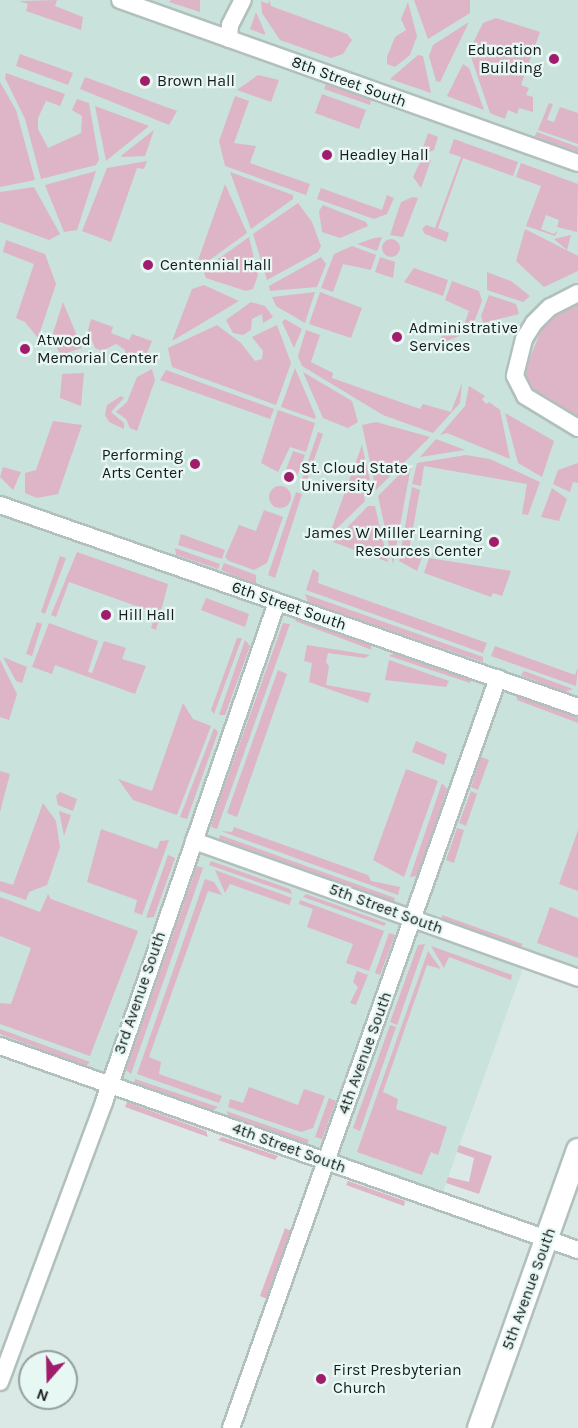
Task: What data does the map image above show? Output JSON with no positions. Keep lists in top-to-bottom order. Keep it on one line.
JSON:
{"streets":{"street":["8th Street South","6th Street South","5th Street South","3rd Avenue South","4th Avenue South","4th Street South","5th Avenue South"]},"crossings":[["6th Street South","3rd Avenue South"],["6th Street South","4th Avenue South"],["5th Street South","3rd Avenue South"],["5th Street South","4th Avenue South"],["3rd Avenue South","4th Street South"],["4th Avenue South","4th Street South"],["4th Street South","5th Avenue South"]],"places":["Education Building","Brown Hall","Headley Hall","Centennial Hall","Administrative Services","Atwood Memorial Center","Performing Arts Center","St. Cloud State University","James W Miller Learning Resources Center","Hill Hall","First Presbyterian Church"],"north":"bottom"}
